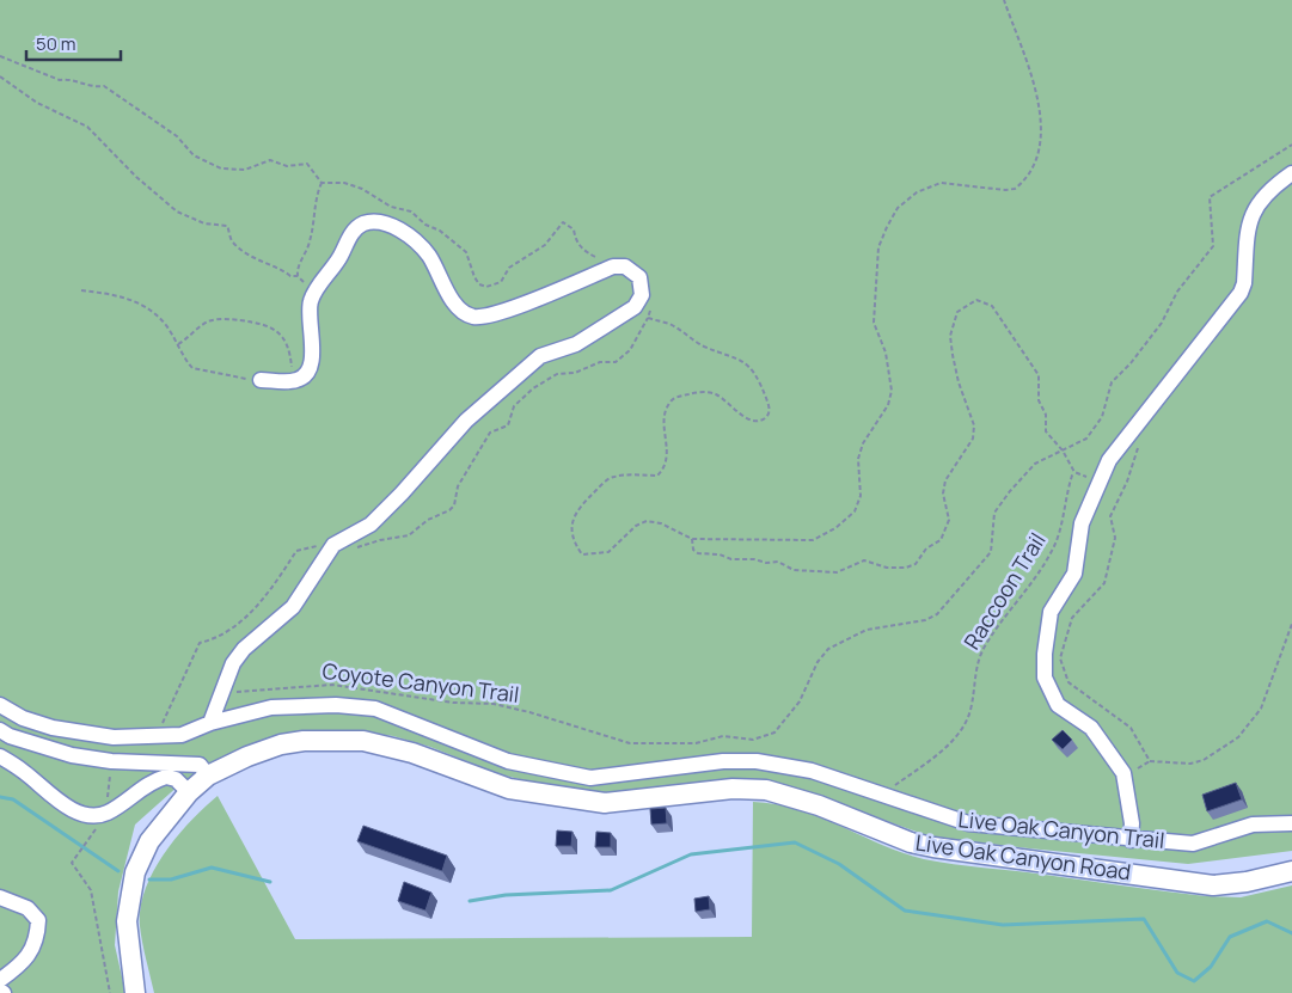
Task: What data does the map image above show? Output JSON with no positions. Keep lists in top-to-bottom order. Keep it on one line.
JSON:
{"streets":{"main road":["Live Oak Canyon Road"],"street":["Live Oak Canyon Trail"],"path":["Raccoon Trail","Coyote Canyon Trail"]},"crossings":[["Raccoon Trail","Live Oak Canyon Trail"]],"scale_bar":"50 m"}
